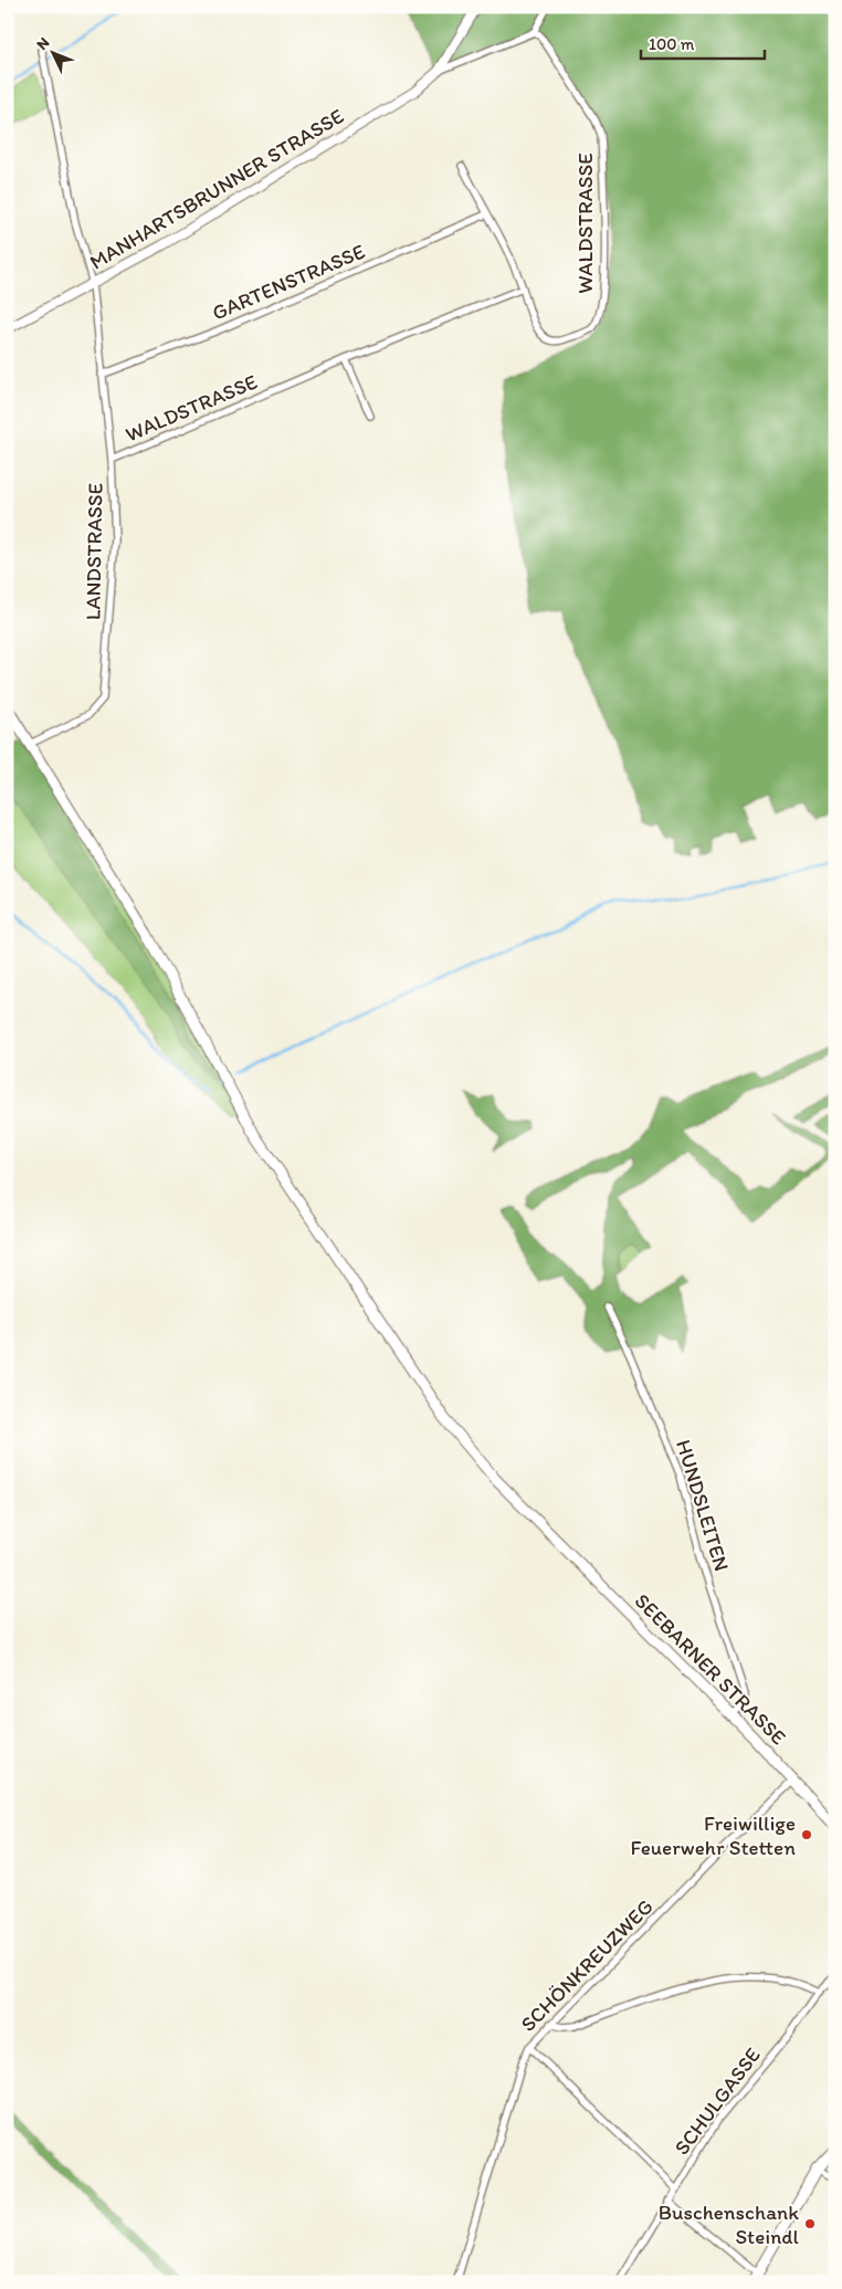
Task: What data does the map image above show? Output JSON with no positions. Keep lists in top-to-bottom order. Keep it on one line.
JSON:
{"streets":{"main road":["SEEBARNER STRASSE"],"street":["MANHARTSBRUNNER STRASSE","WALDSTRASSE","GARTENSTRASSE","LANDSTRASSE","HUNDSLEITEN","SCHÖNKREUZWEG","SCHULGASSE"]},"crossings":[["MANHARTSBRUNNER STRASSE","WALDSTRASSE"],["MANHARTSBRUNNER STRASSE","LANDSTRASSE"],["WALDSTRASSE","GARTENSTRASSE"],["WALDSTRASSE","LANDSTRASSE"],["GARTENSTRASSE","LANDSTRASSE"],["LANDSTRASSE","SEEBARNER STRASSE"],["HUNDSLEITEN","SEEBARNER STRASSE"],["SEEBARNER STRASSE","SCHÖNKREUZWEG"]],"places":["Freiwillige Feuerwehr Stetten","Buschenschank Steindl"],"scale_bar":"100 m","north":"top left"}
